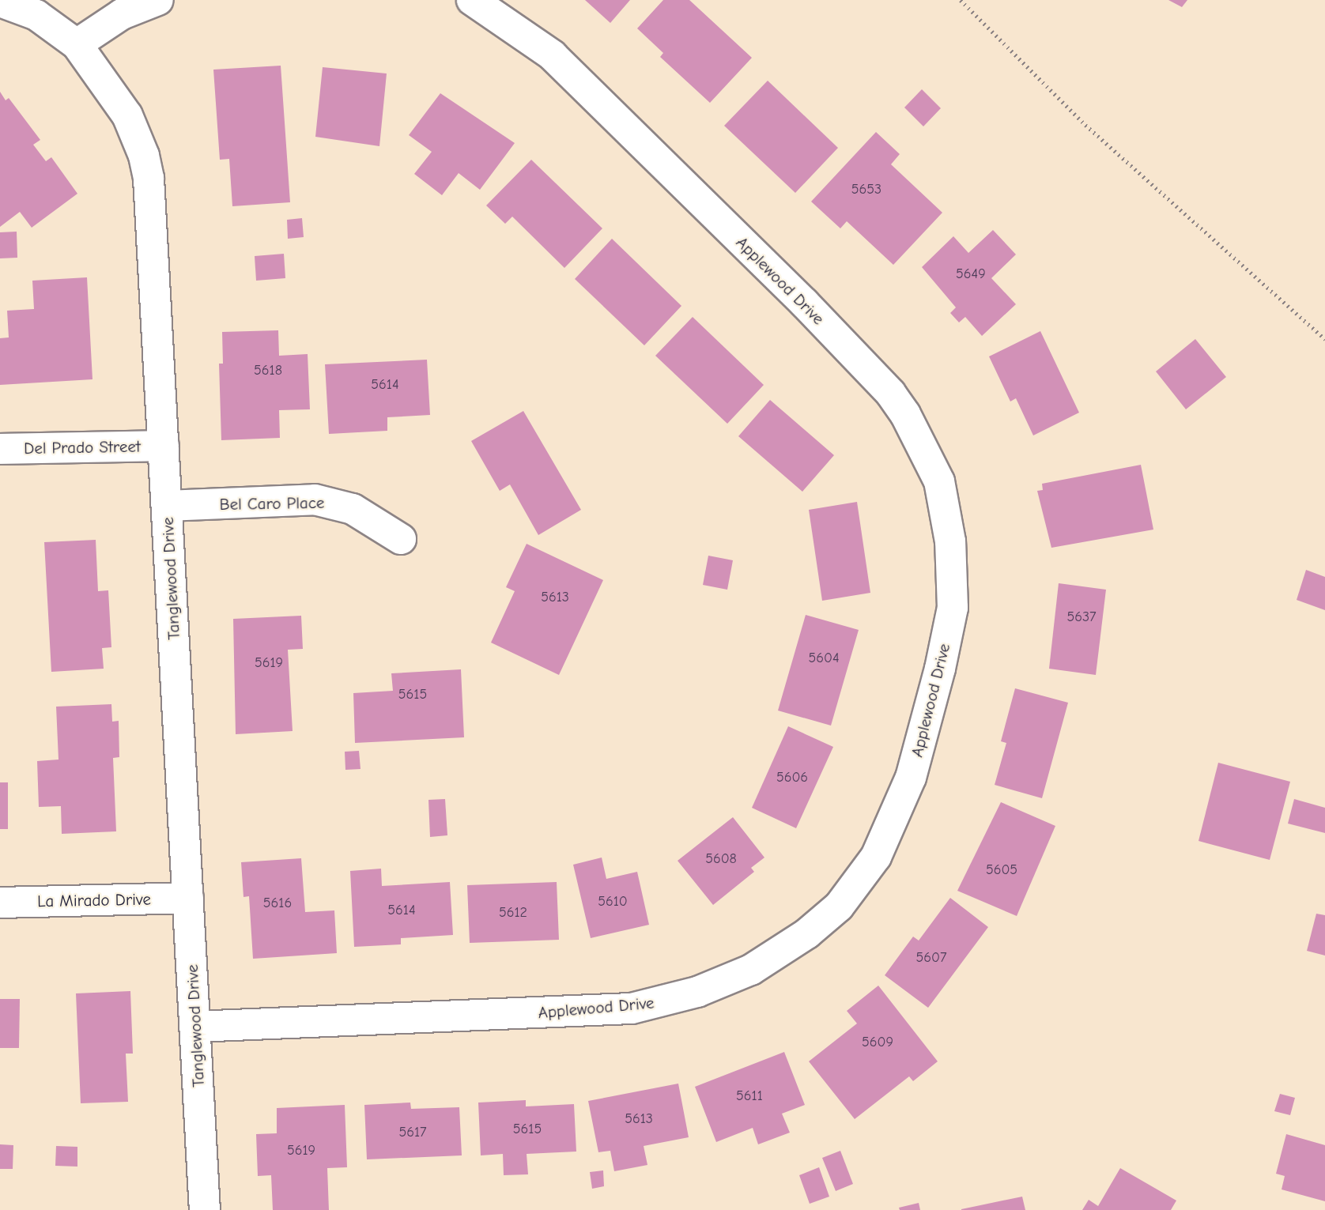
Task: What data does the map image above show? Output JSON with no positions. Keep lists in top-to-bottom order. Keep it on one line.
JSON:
{"streets":{"street":["Applewood Drive","Del Prado Street","Bel Caro Place","Tanglewood Drive","La Mirado Drive"]},"crossings":[["Applewood Drive","Tanglewood Drive"],["Del Prado Street","Tanglewood Drive"],["Bel Caro Place","Tanglewood Drive"],["Tanglewood Drive","La Mirado Drive"]],"house_numbers":["5653","5649","5618","5614","5613","5637","5604","5619","5615","5606","5608","5605","5610","5616","5614","5612","5607","5609","5611","5613","5615","5617","5619"]}
